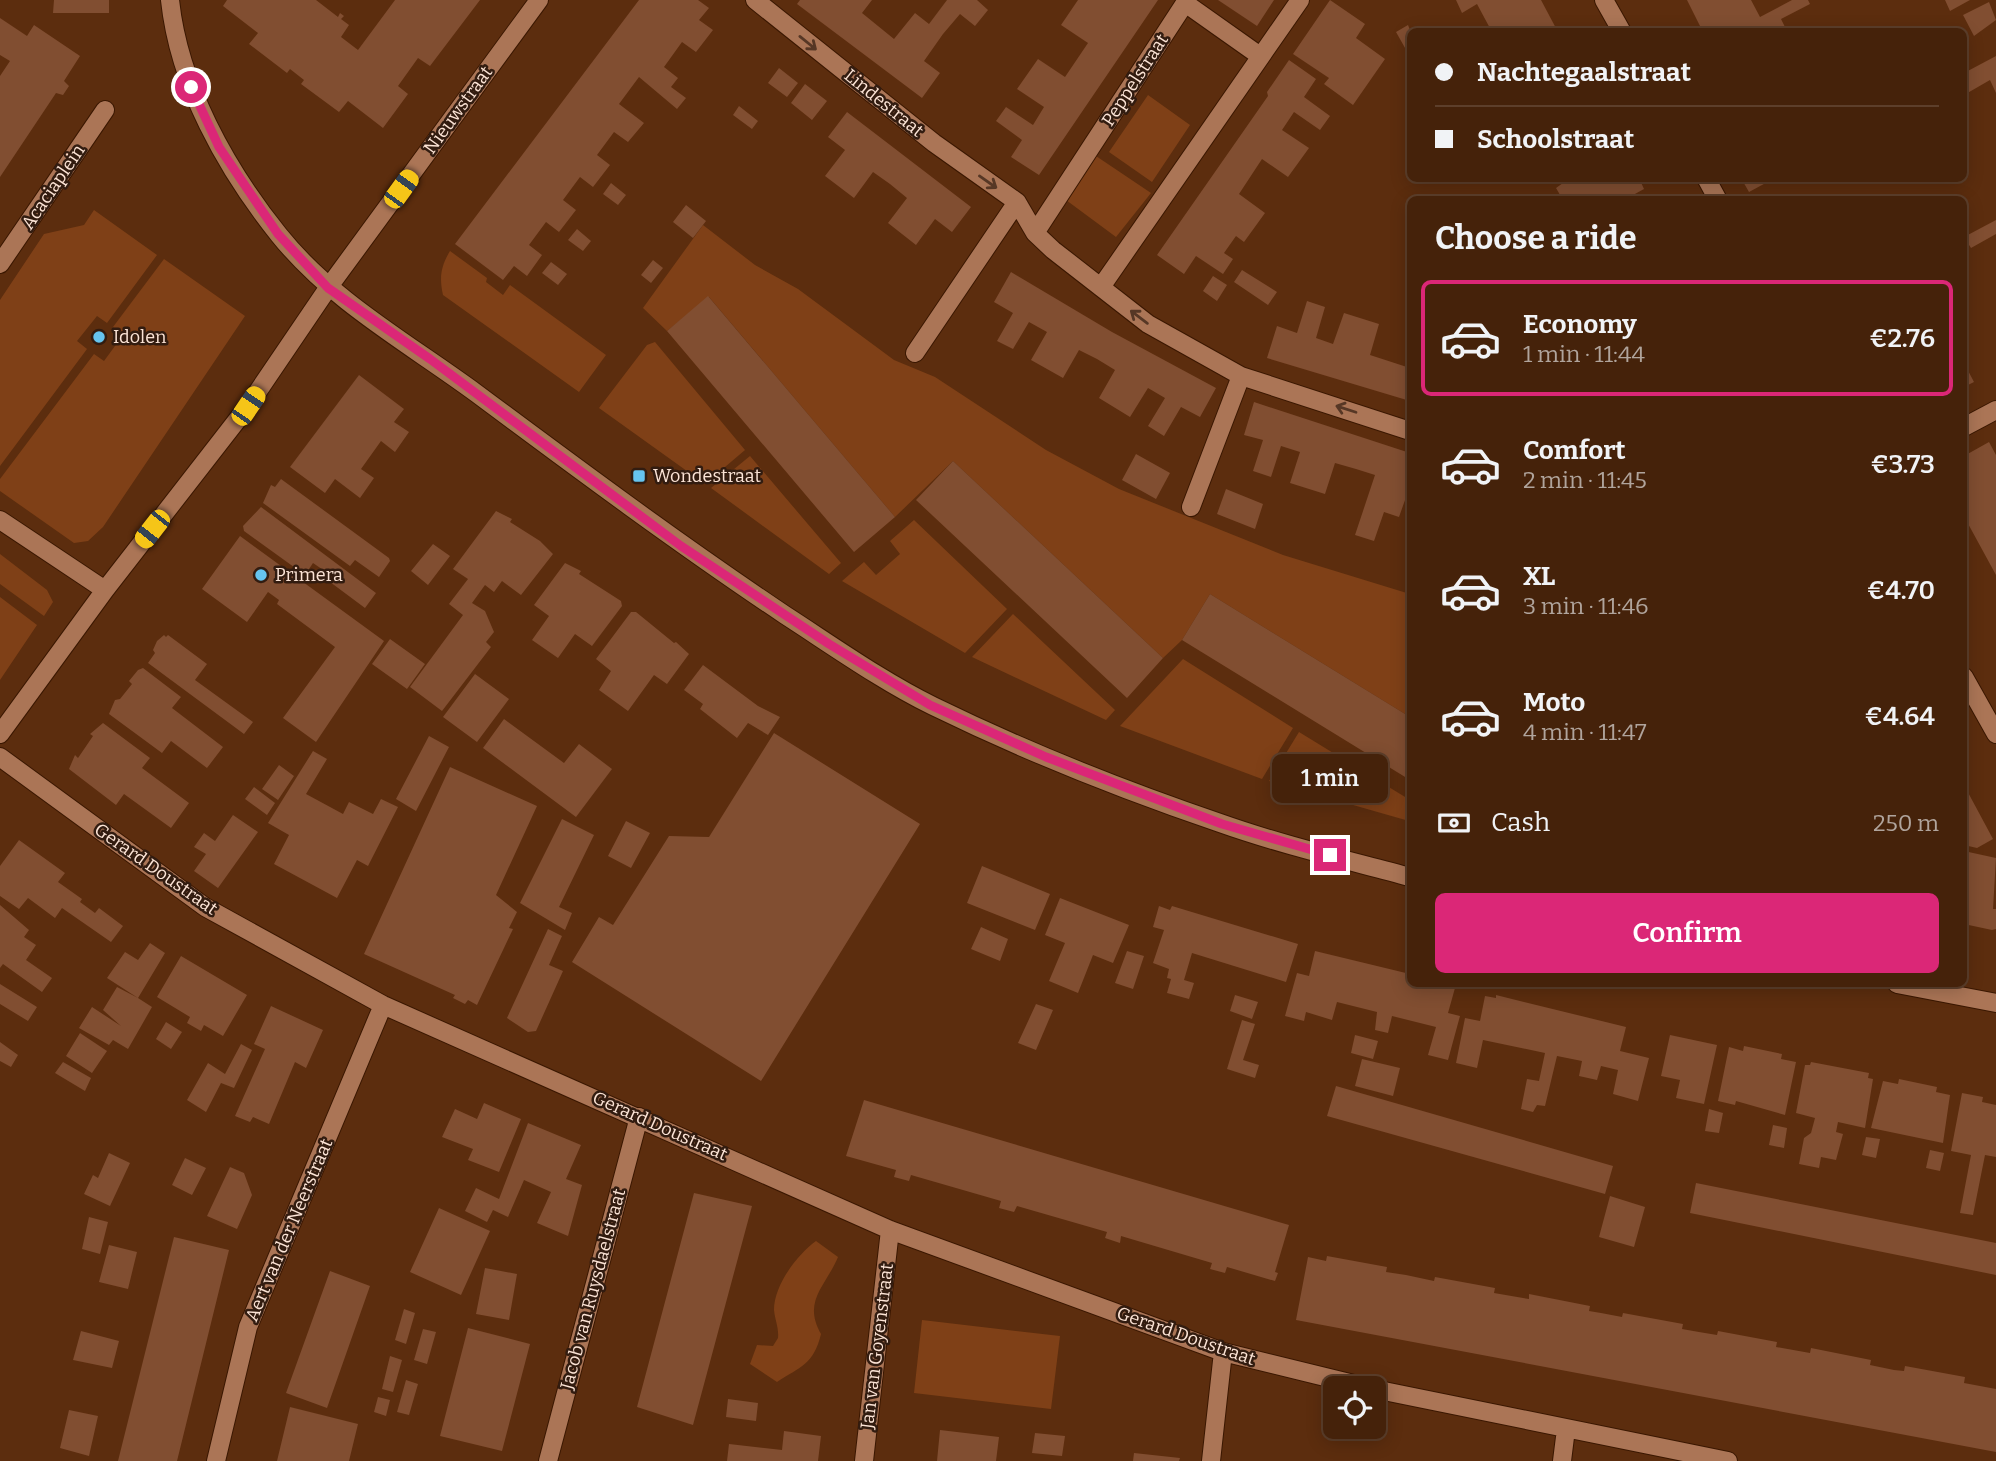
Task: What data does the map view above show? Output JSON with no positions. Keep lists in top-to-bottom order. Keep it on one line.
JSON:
{"streets":{"street":["Peppelstraat","Lindestraat","Nieuwstraat","Acaciaplein","Gerard Doustraat","Aert van der Neerstraat","Jacob van Ruysdaelstraat","Jan van Goyenstraat"]},"crossings":[["Peppelstraat","Lindestraat"],["Gerard Doustraat","Aert van der Neerstraat"],["Gerard Doustraat","Jacob van Ruysdaelstraat"],["Gerard Doustraat","Jan van Goyenstraat"]],"places":{"other":["Idolen","Primera"],"transit":["Wondestraat"]},"page":{"banner":["Nachtegaalstraat","Schoolstraat"],"heading":"Choose a ride","list":[{"name":"Economy","note":"1 min · 11:44","value":"€2.76"},{"name":"Comfort","note":"2 min · 11:45","value":"€3.73"},{"name":"XL","note":"3 min · 11:46","value":"€4.70"},{"name":"Moto","note":"4 min · 11:47","value":"€4.64"}],"bubble":"1 min","pay":["Cash","250 m"],"buttons":"Confirm"}}
